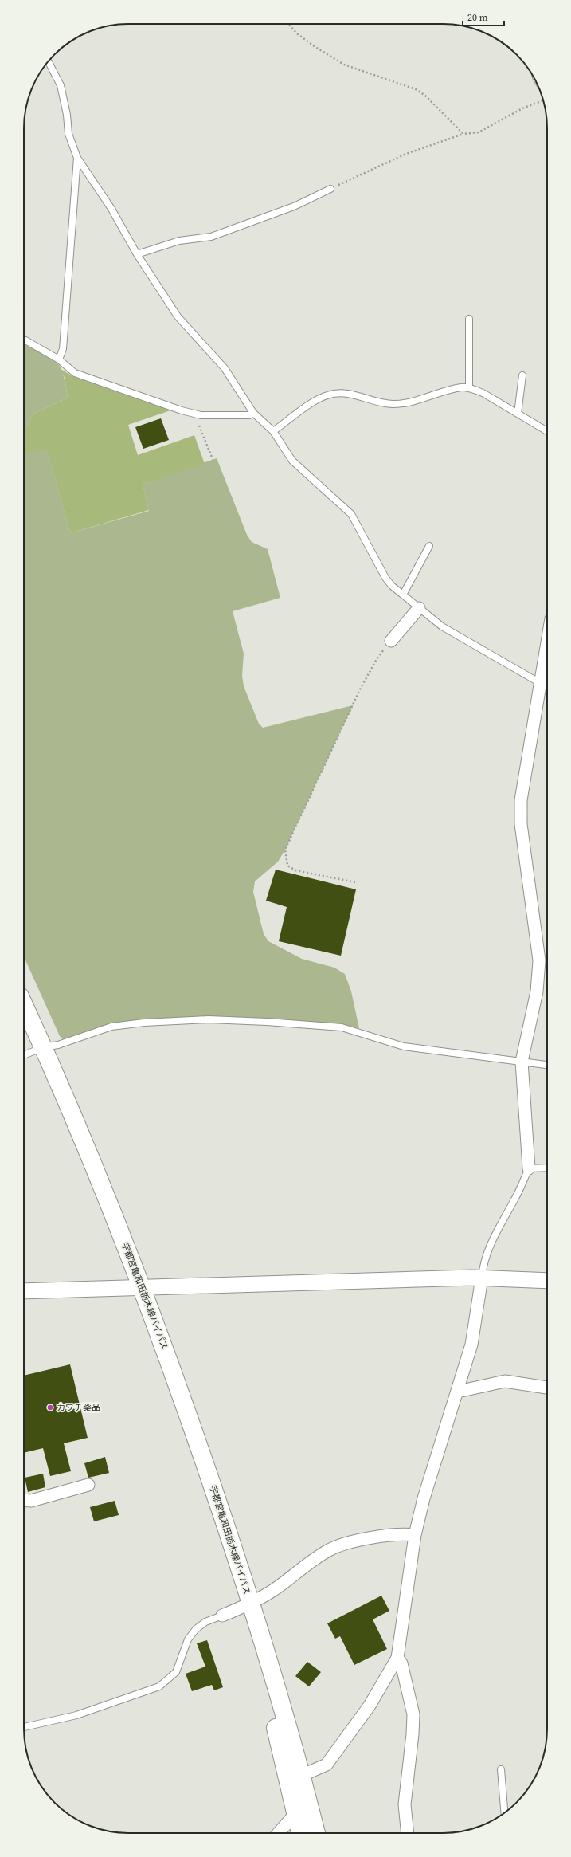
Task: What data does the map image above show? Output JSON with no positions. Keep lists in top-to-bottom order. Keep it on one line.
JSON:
{"streets":{"main road":["宇都宮亀和田栃木線バイパス"]},"places":["カワチ薬品"],"scale_bar":"20 m"}
